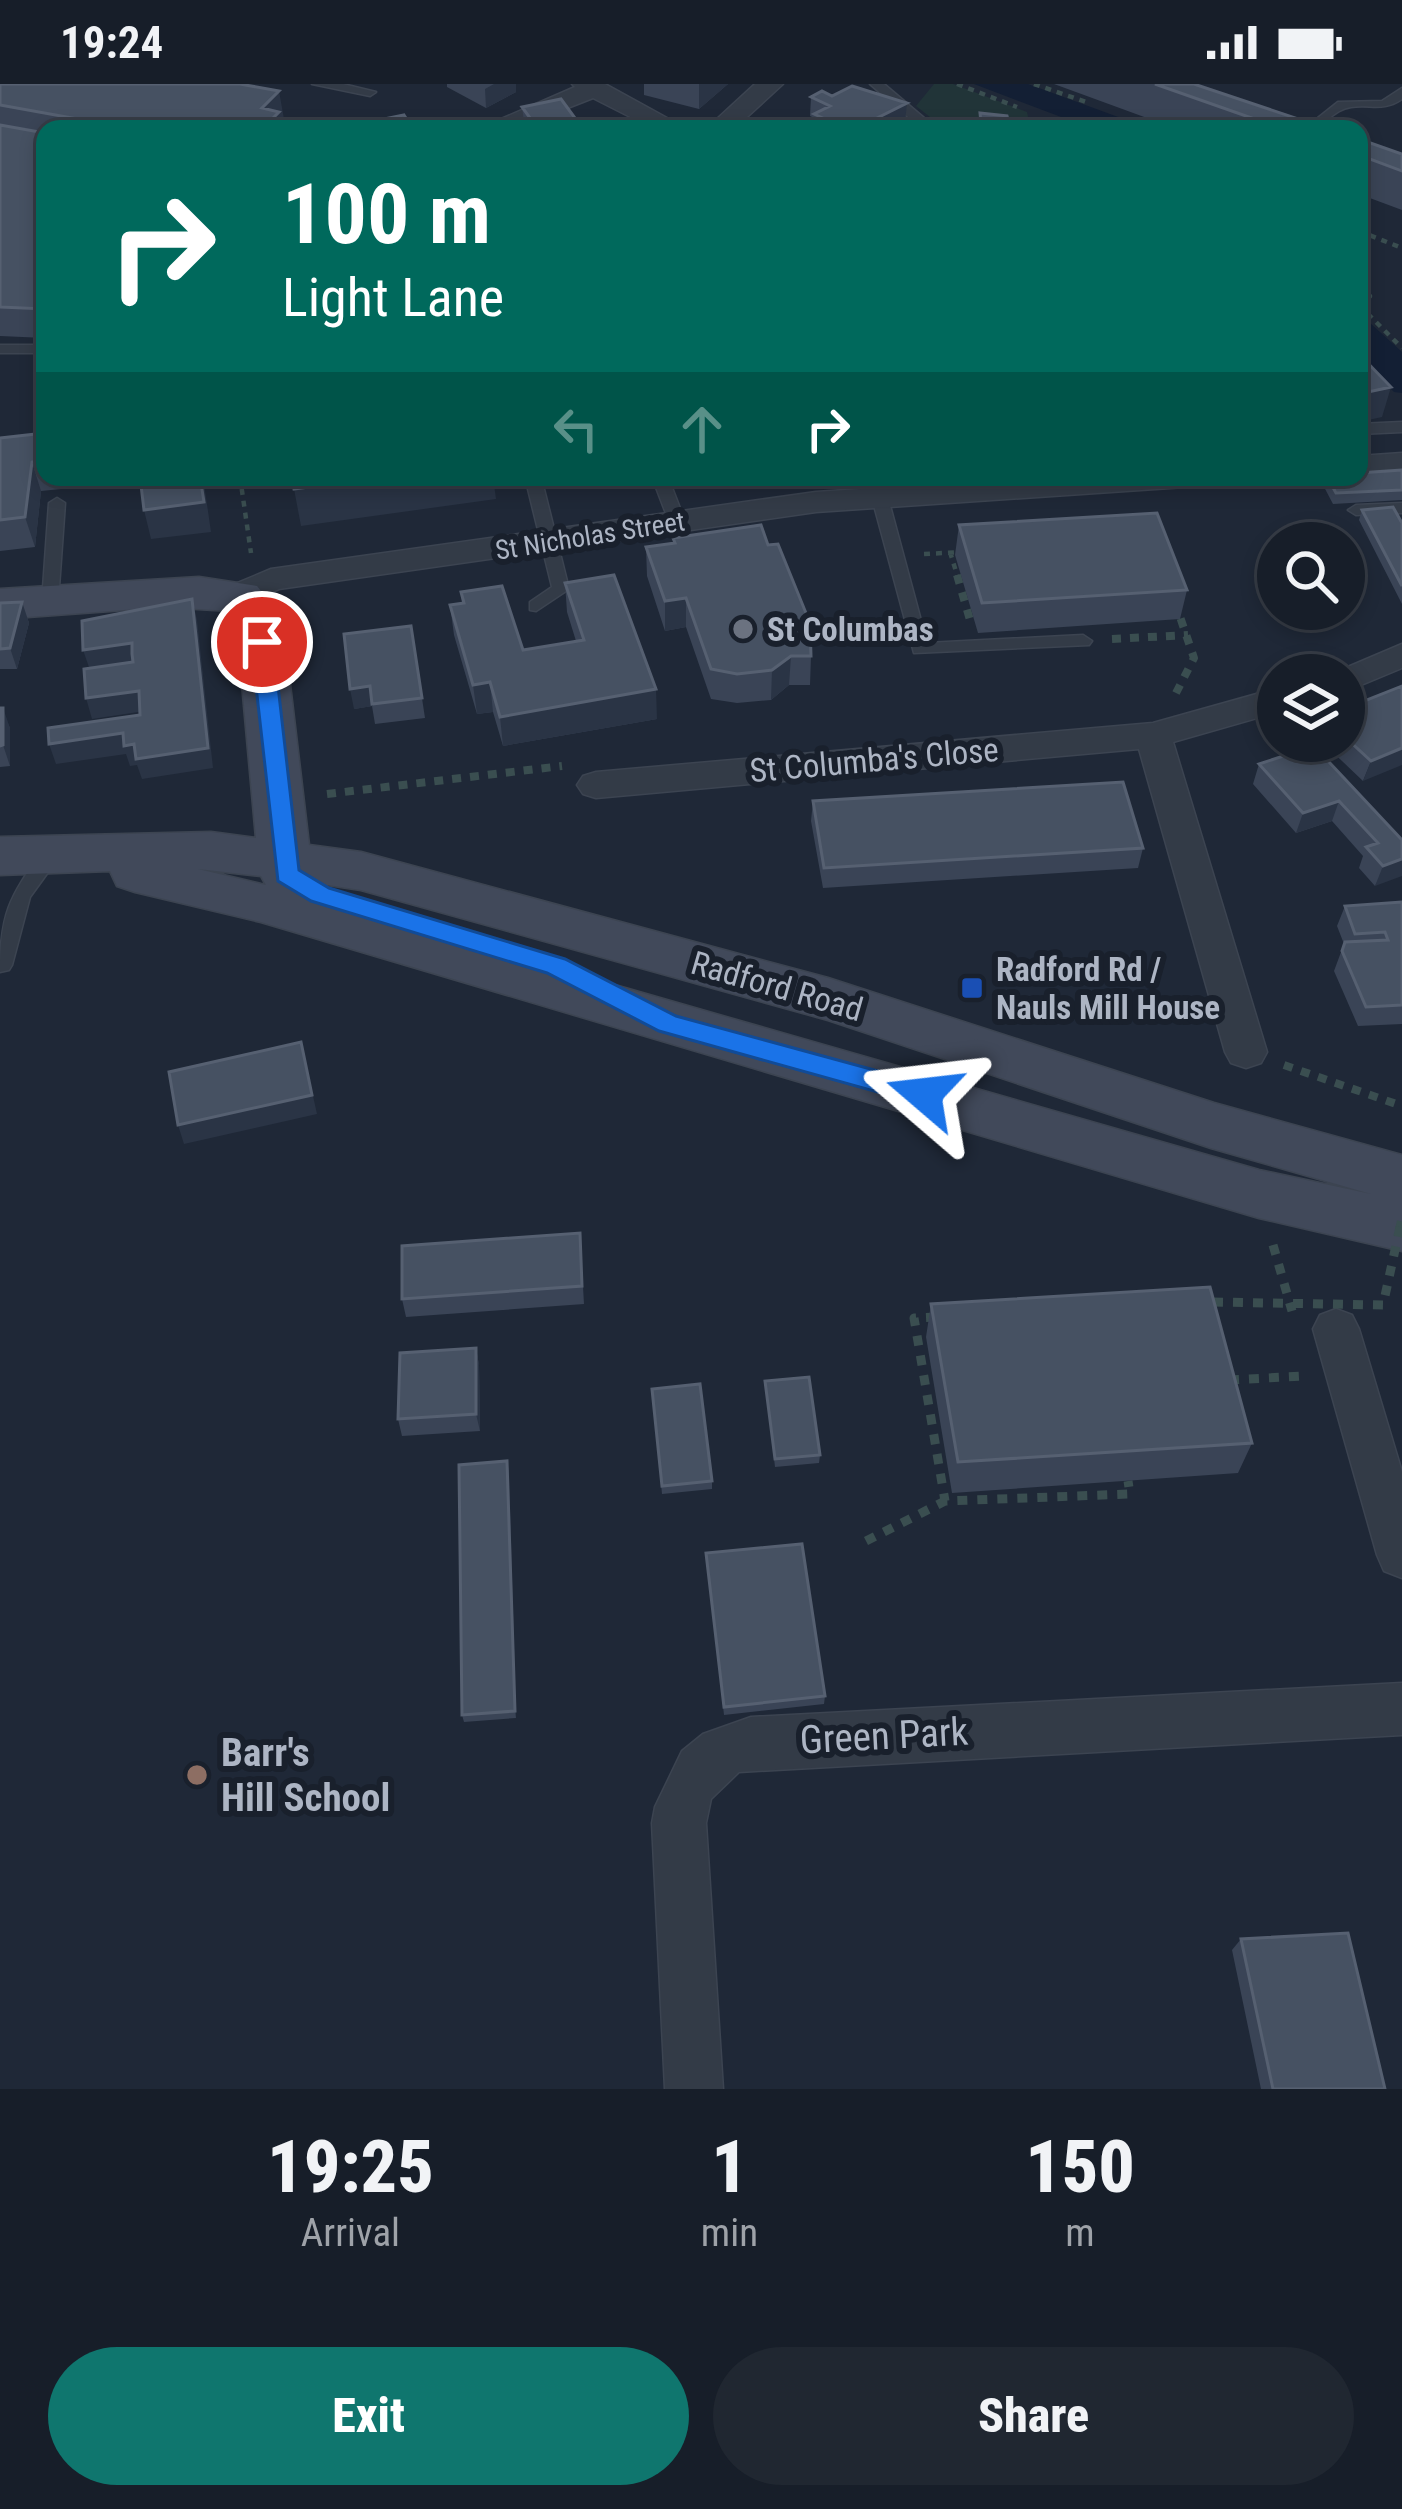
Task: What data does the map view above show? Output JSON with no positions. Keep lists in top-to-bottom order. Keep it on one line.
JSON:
{"streets":{"main road":["St Nicholas Street","Radford Road"],"street":["St Columba's Close","Green Park"]},"places":{"other":["St Columbas","Barr's Hill School"],"transit":["Radford Rd / Nauls Mill House"]},"page":{"status":"19:24","turn":["100 m","Light Lane"],"eta":["19:25","Arrival","1","min","150","m"],"buttons":["Exit","Share"]}}
